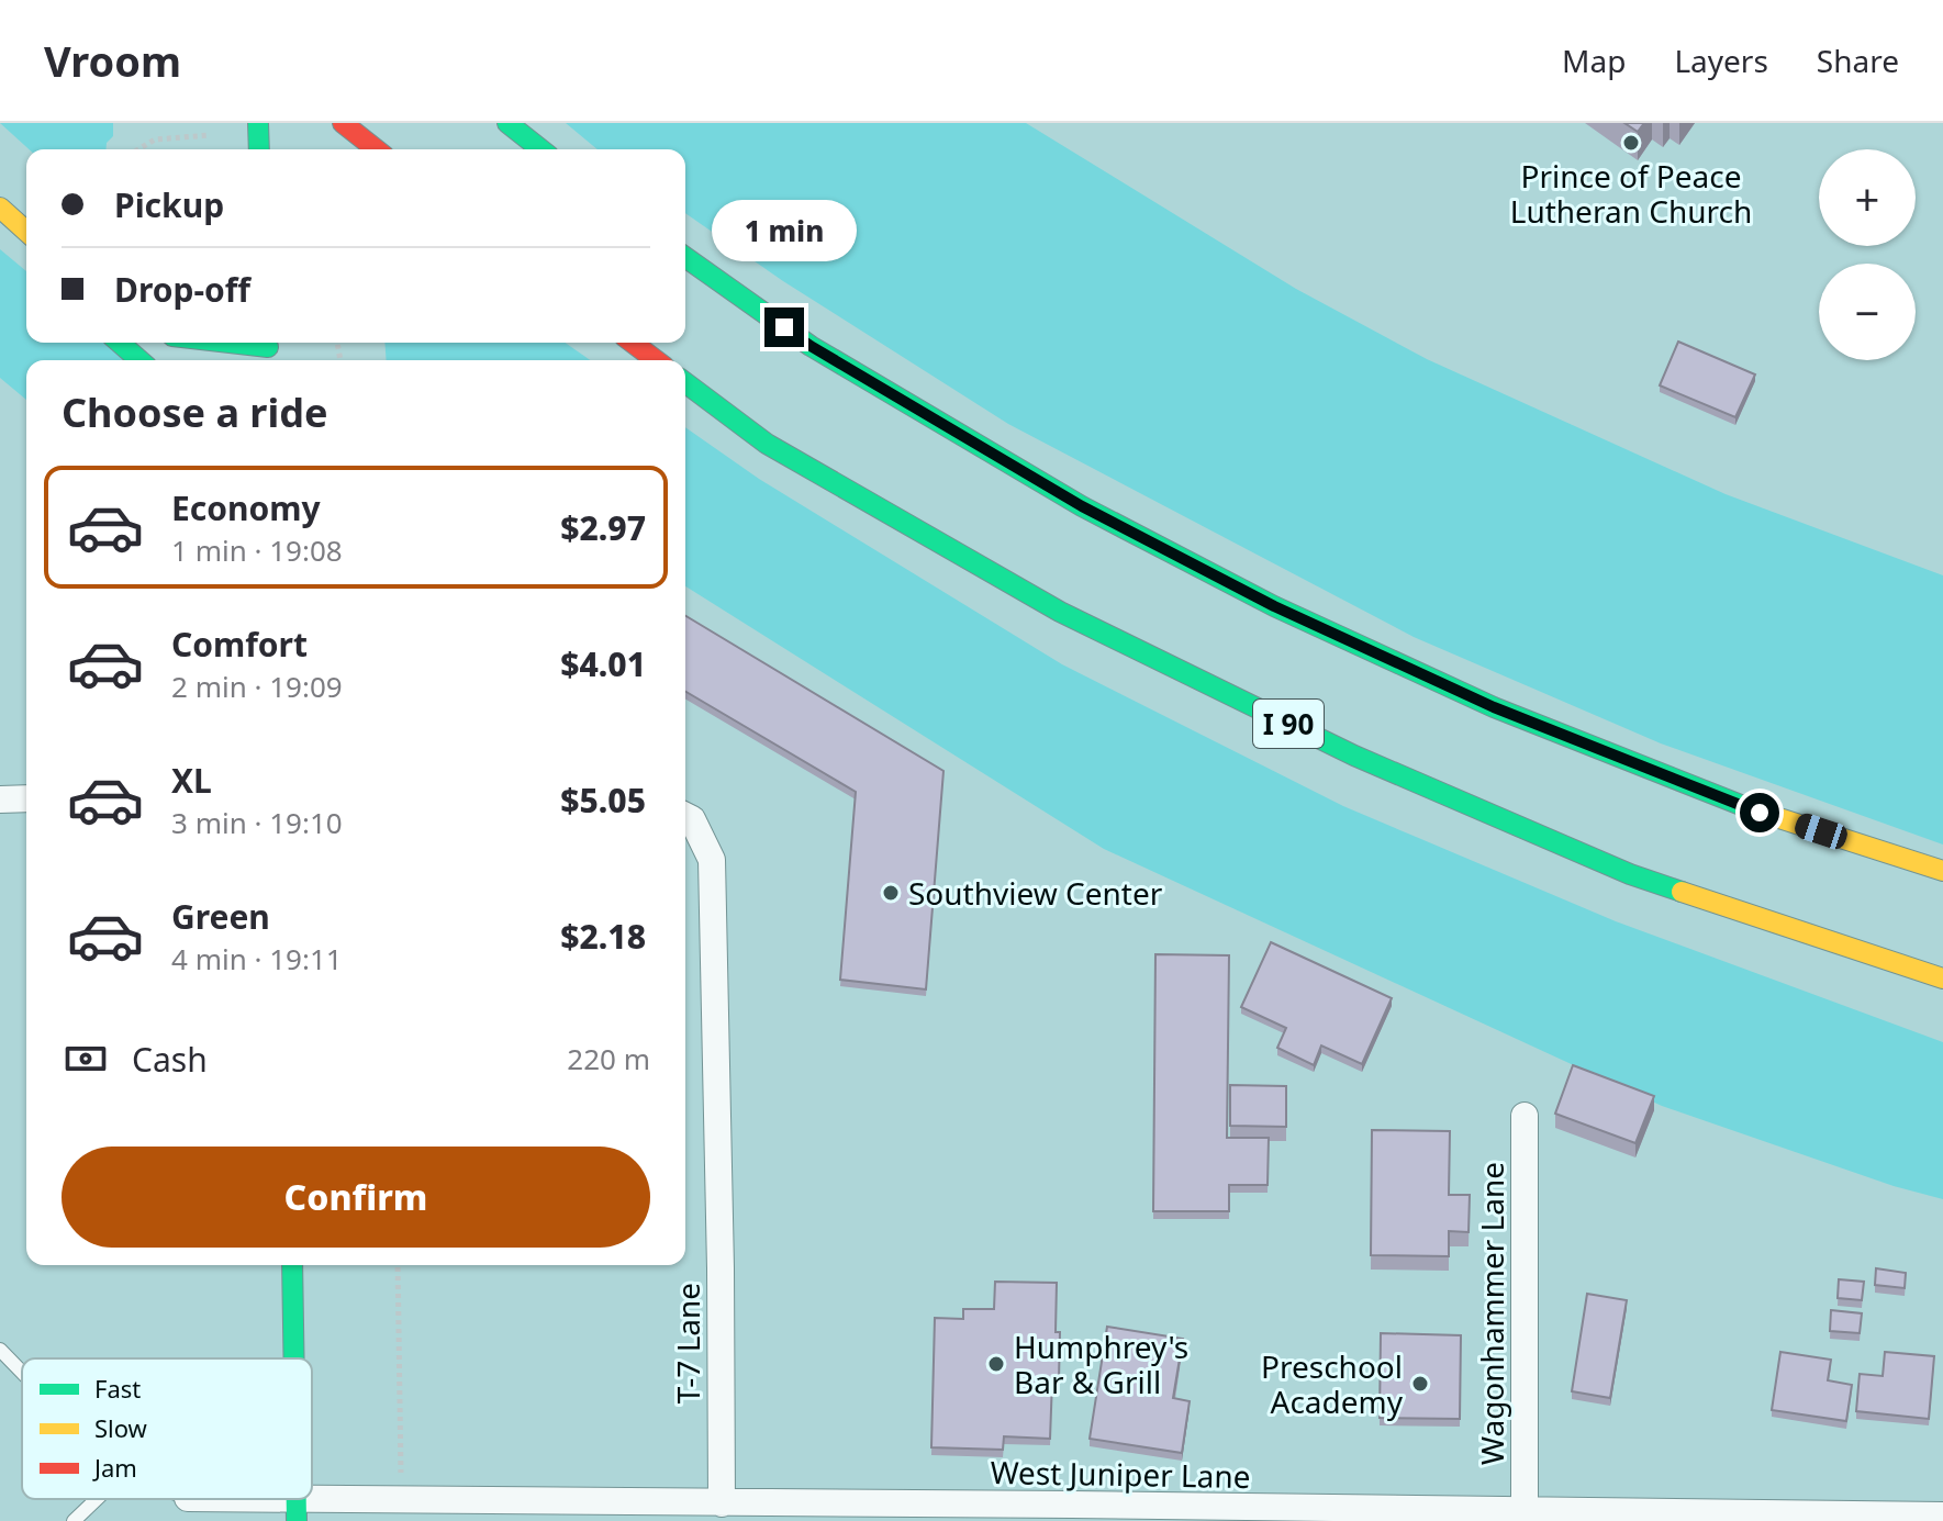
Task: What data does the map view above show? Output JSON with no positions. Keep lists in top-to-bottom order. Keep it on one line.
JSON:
{"streets":{"main road":["I 90"],"street":["Wagonhammer Lane","T-7 Lane","West Juniper Lane"]},"crossings":[["Wagonhammer Lane","West Juniper Lane"],["T-7 Lane","West Juniper Lane"]],"places":["Prince of Peace Lutheran Church","Southview Center","Humphrey's Bar & Grill","Preschool Academy"],"legend":["Fast","Slow","Jam"],"page":{"header":"Vroom","nav":["Map","Layers","Share"],"map_buttons":["+","−"],"banner":["Pickup","Drop-off"],"bubble":"1 min","heading":"Choose a ride","list":[{"name":"Economy","note":"1 min · 19:08","value":"$2.97"},{"name":"Comfort","note":"2 min · 19:09","value":"$4.01"},{"name":"XL","note":"3 min · 19:10","value":"$5.05"},{"name":"Green","note":"4 min · 19:11","value":"$2.18"}],"pay":["Cash","220 m"],"buttons":"Confirm"}}
